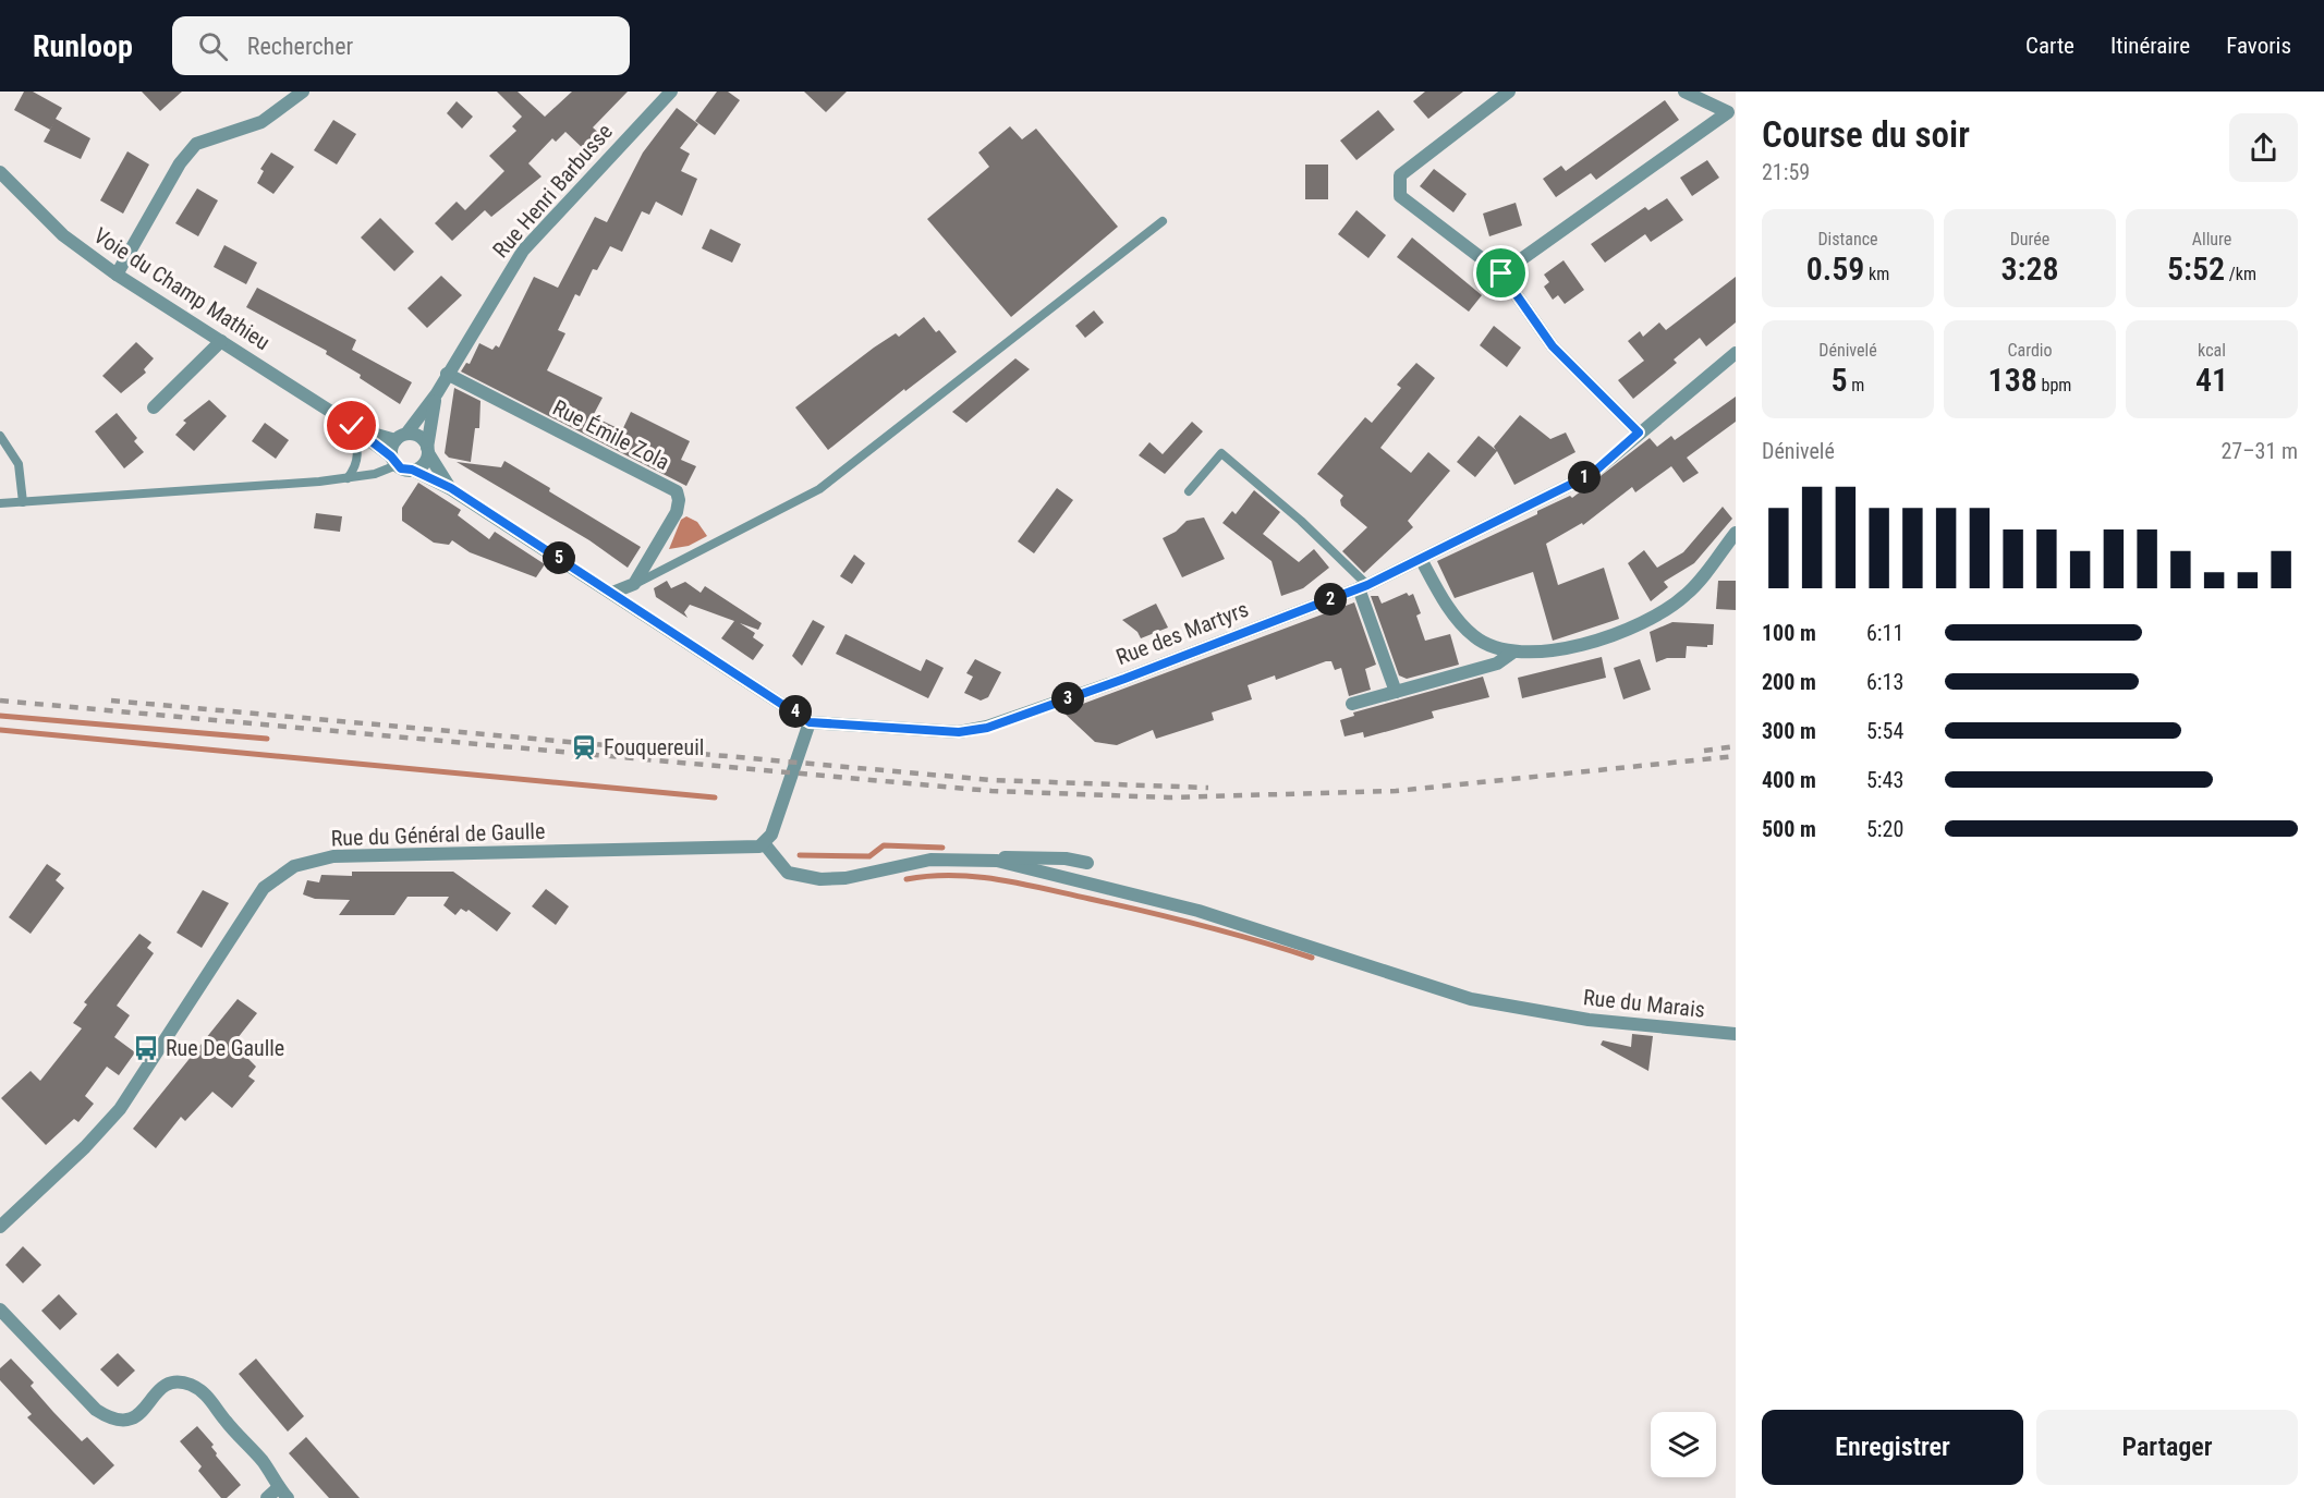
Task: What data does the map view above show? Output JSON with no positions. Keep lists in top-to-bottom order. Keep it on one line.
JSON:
{"streets":{"street":["Rue Henri Barbusse","Voie du Champ Mathieu","Rue Émile Zola","Rue des Martyrs","Rue du Général de Gaulle","Rue du Marais"]},"crossings":[["Rue Henri Barbusse","Voie du Champ Mathieu"],["Rue Henri Barbusse","Rue Émile Zola"]],"places":{"station":["Fouquereuil"],"bus stop":["Rue De Gaulle"]},"page":{"header":"Runloop","search":"Rechercher","nav":["Carte","Itinéraire","Favoris"],"heading":["Course du soir","21:59"],"stats":[["Distance","0.59 km"],["Durée","3:28"],["Allure","5:52 /km"],["Dénivelé","5 m"],["Cardio","138 bpm"],["kcal","41"]],"chart":["Dénivelé","27–31 m"],"pins":["1","5","2","3","4"],"list":[{"name":"100 m","note":"6:11"},{"name":"200 m","note":"6:13"},{"name":"300 m","note":"5:54"},{"name":"400 m","note":"5:43"},{"name":"500 m","note":"5:20"}],"buttons":["Enregistrer","Partager"]}}
